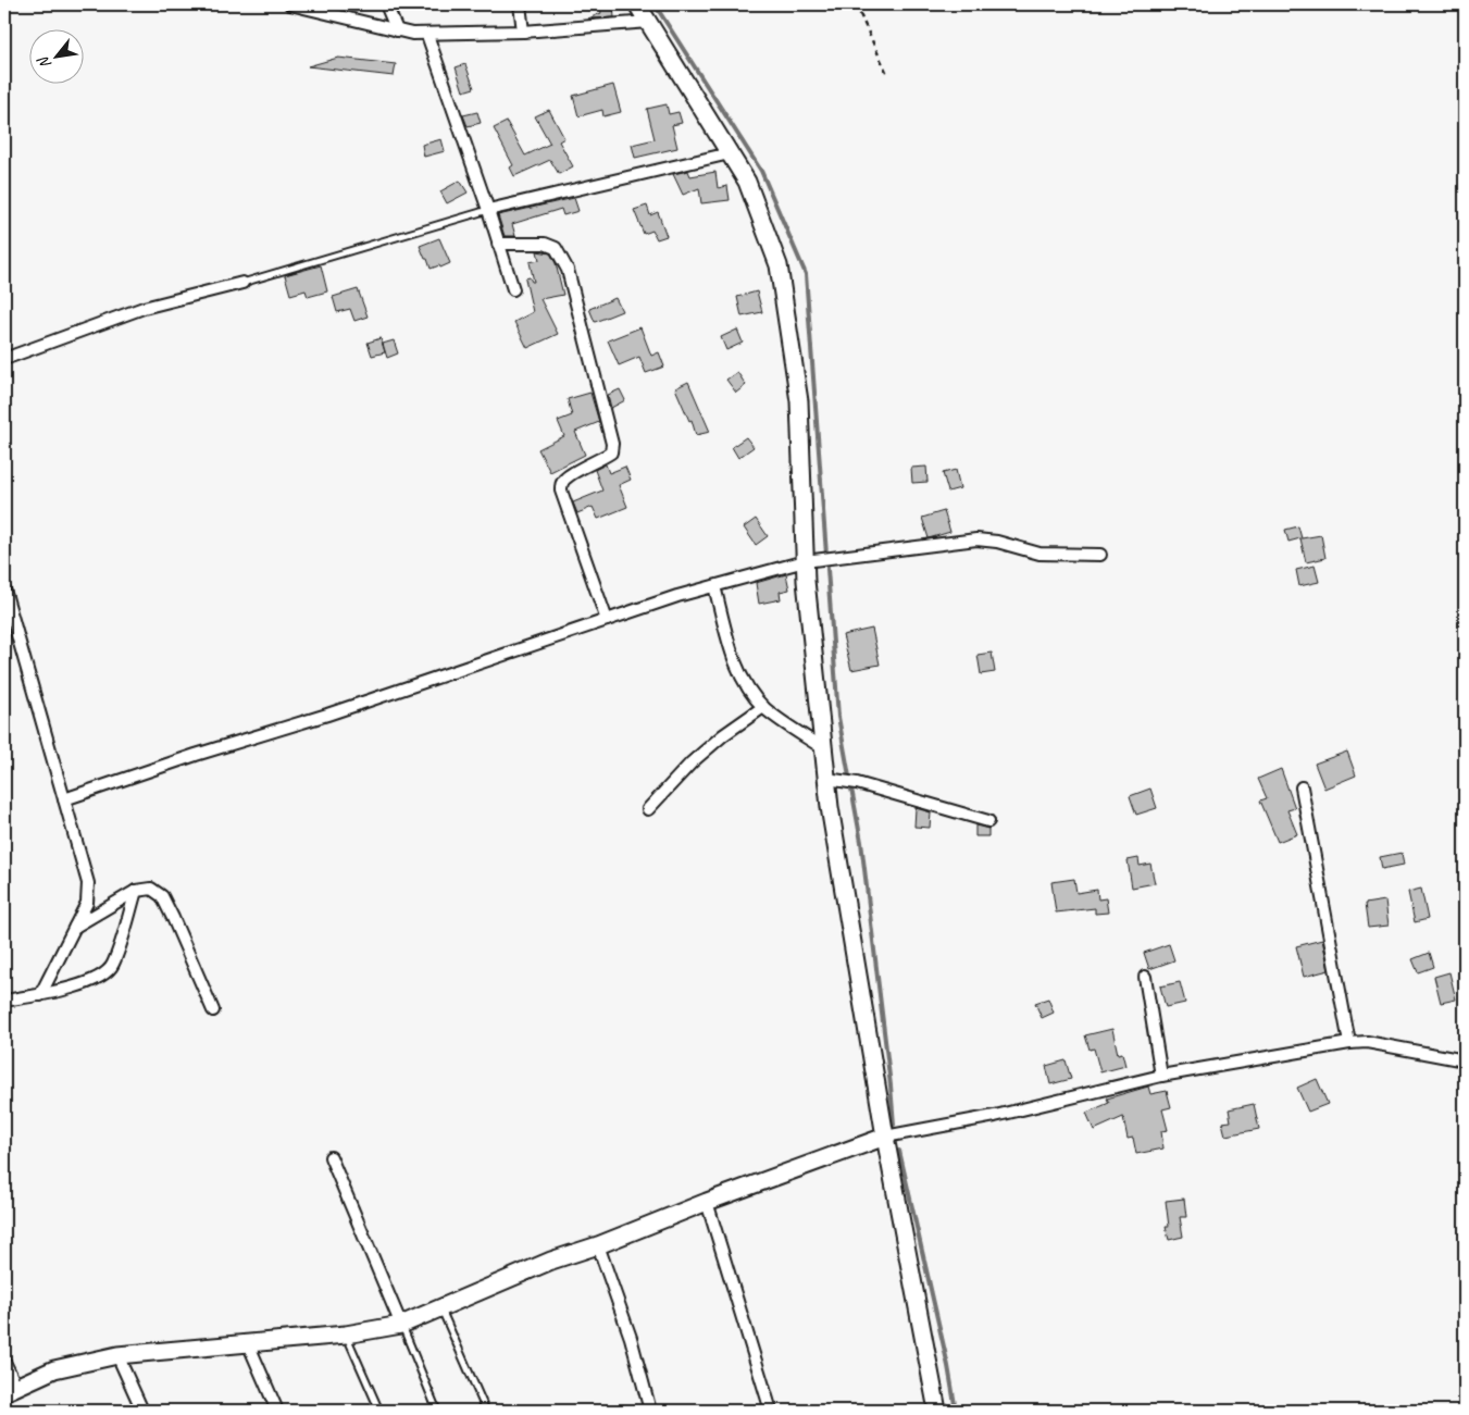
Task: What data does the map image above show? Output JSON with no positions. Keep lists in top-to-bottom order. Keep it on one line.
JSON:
{"north":"bottom left"}
